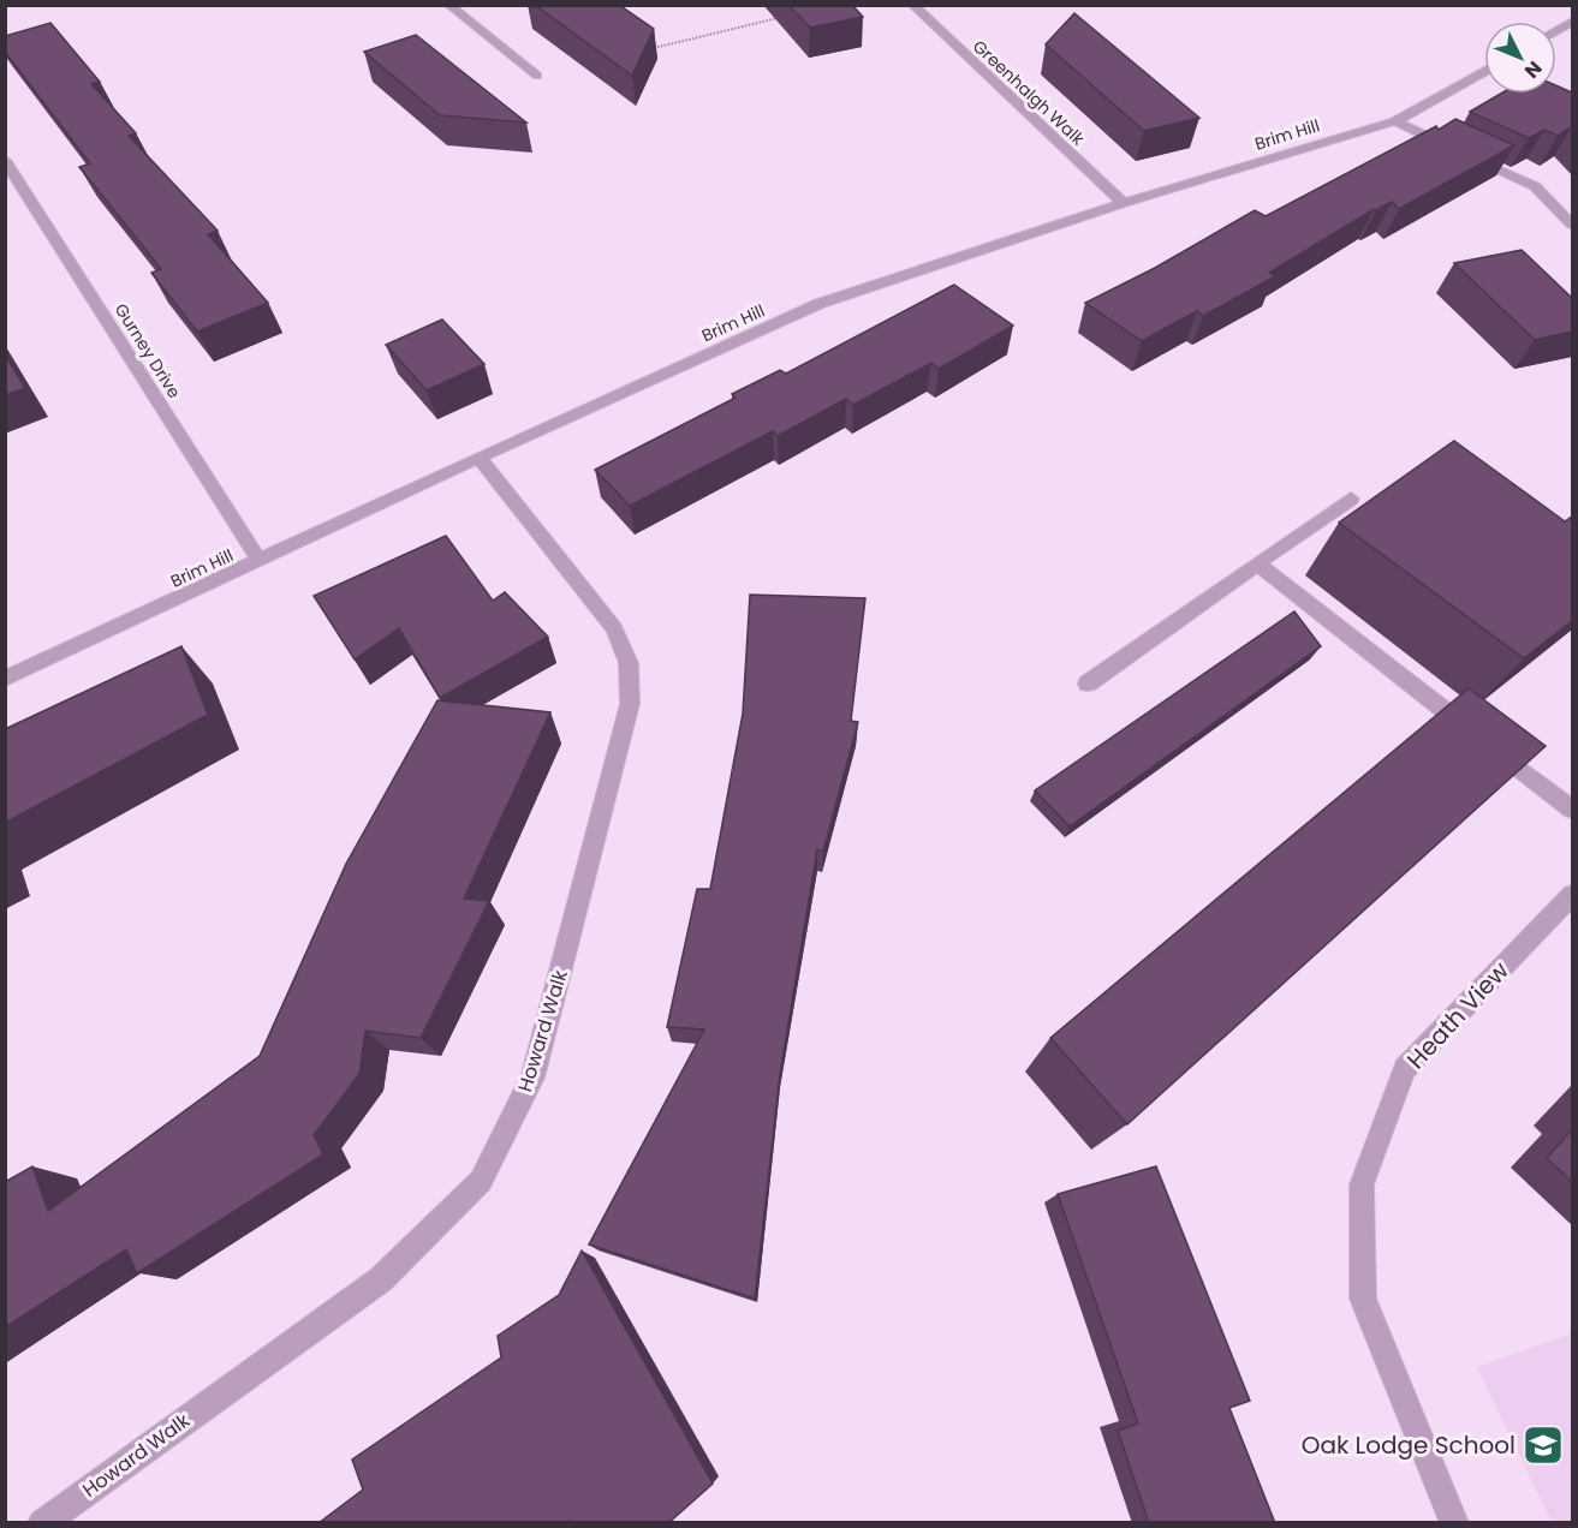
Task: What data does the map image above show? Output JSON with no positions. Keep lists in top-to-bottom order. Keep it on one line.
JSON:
{"streets":{"street":["Greenhalgh Walk","Brim Hill","Gurney Drive","Heath View","Howard Walk"]},"crossings":[["Greenhalgh Walk","Brim Hill"],["Brim Hill","Gurney Drive"],["Brim Hill","Howard Walk"]],"places":{"school or university":["Oak Lodge School"]},"north":"bottom right"}
